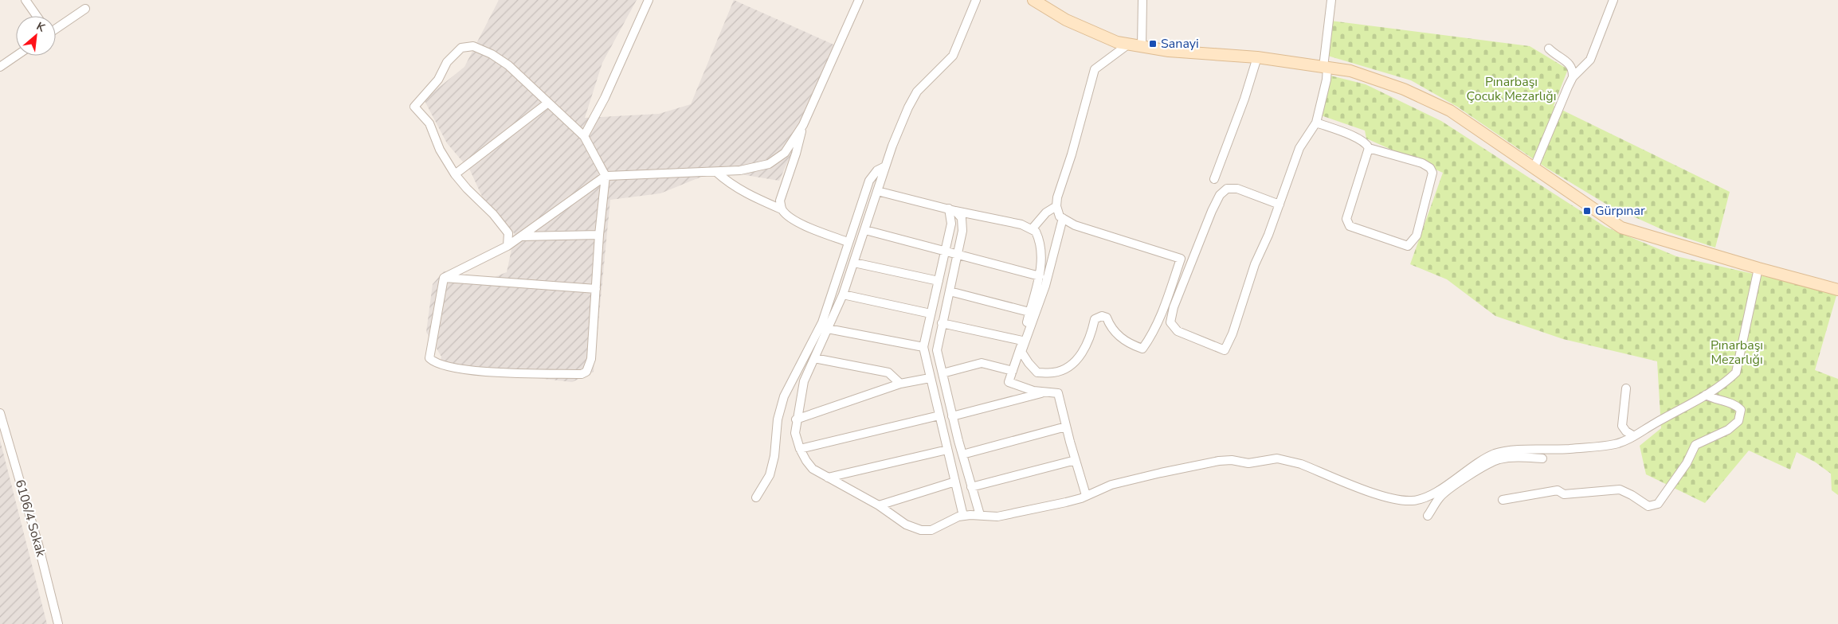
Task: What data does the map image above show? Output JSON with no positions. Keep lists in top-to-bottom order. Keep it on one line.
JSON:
{"streets":{"street":["6106/4 Sokak"]},"parks":["Pınarbaşı Çocuk Mezarlığı","Pınarbaşı Mezarlığı"],"places":{"transit":["Sanayi","Gürpınar"]},"north":"top right"}
